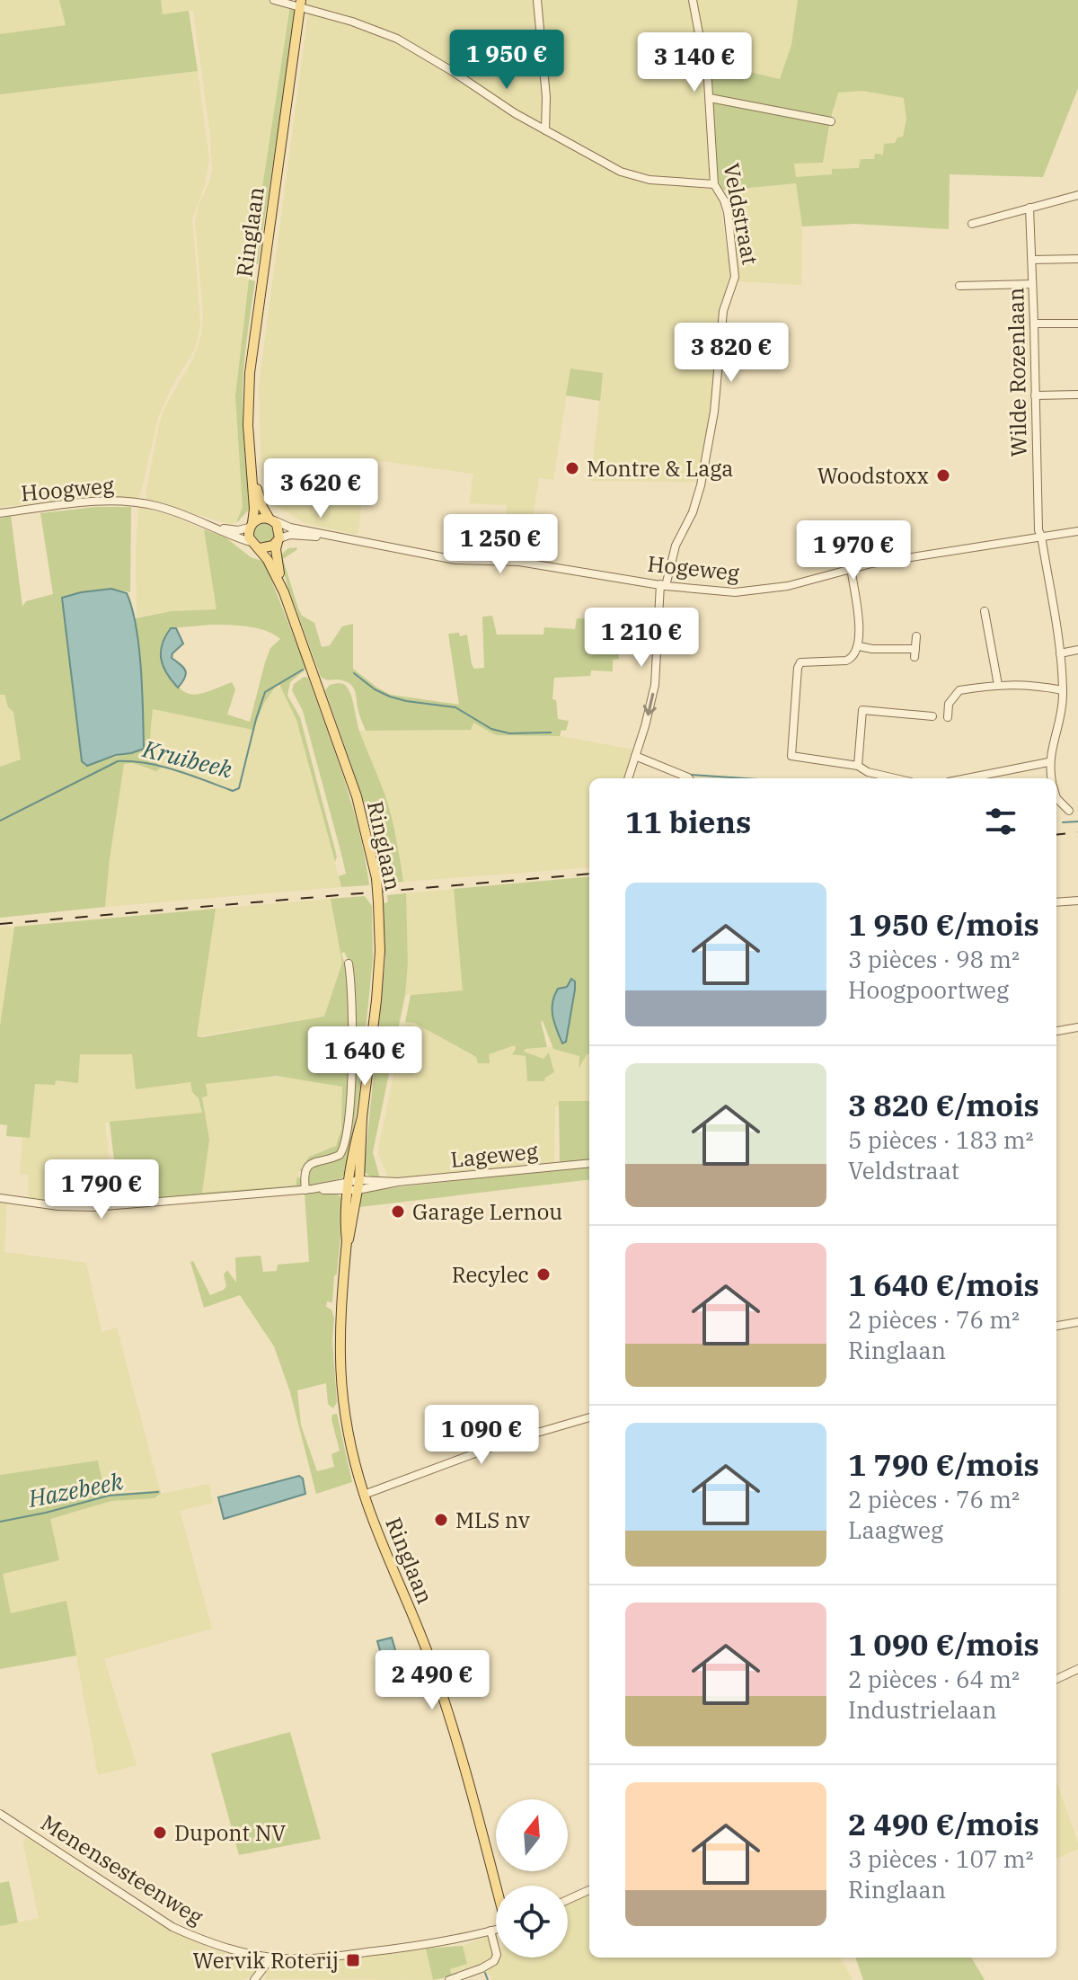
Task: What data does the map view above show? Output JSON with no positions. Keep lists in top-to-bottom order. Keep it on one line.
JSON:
{"streets":{"main road":["Ringlaan"],"street":["Veldstraat","Wilde Rozenlaan","Hoogweg","Hogeweg","Lageweg","Menensesteenweg"]},"crossings":[["Veldstraat","Hogeweg"],["Ringlaan","Hogeweg"],["Ringlaan","Lageweg"],["Wilde Rozenlaan","Hogeweg"]],"water":["Kruibeek","Hazebeek"],"places":{"other":["Montre & Laga","Woodstoxx","Garage Lernou","Recylec","MLS nv","Dupont NV"],"transit":["Wervik Roterij"]},"north":"top","page":{"price":["1 950 €","3 140 €","3 820 €","3 620 €","1 250 €","1 970 €","1 210 €","1 640 €","1 790 €","1 090 €","2 490 €"],"heading":"11 biens","list":[{"name":"1 950 €/mois","note":"3 pièces · 98 m² · Hoogpoortweg"},{"name":"3 820 €/mois","note":"5 pièces · 183 m² · Veldstraat"},{"name":"1 640 €/mois","note":"2 pièces · 76 m² · Ringlaan"},{"name":"1 790 €/mois","note":"2 pièces · 76 m² · Laagweg"},{"name":"1 090 €/mois","note":"2 pièces · 64 m² · Industrielaan"},{"name":"2 490 €/mois","note":"3 pièces · 107 m² · Ringlaan"}]}}
